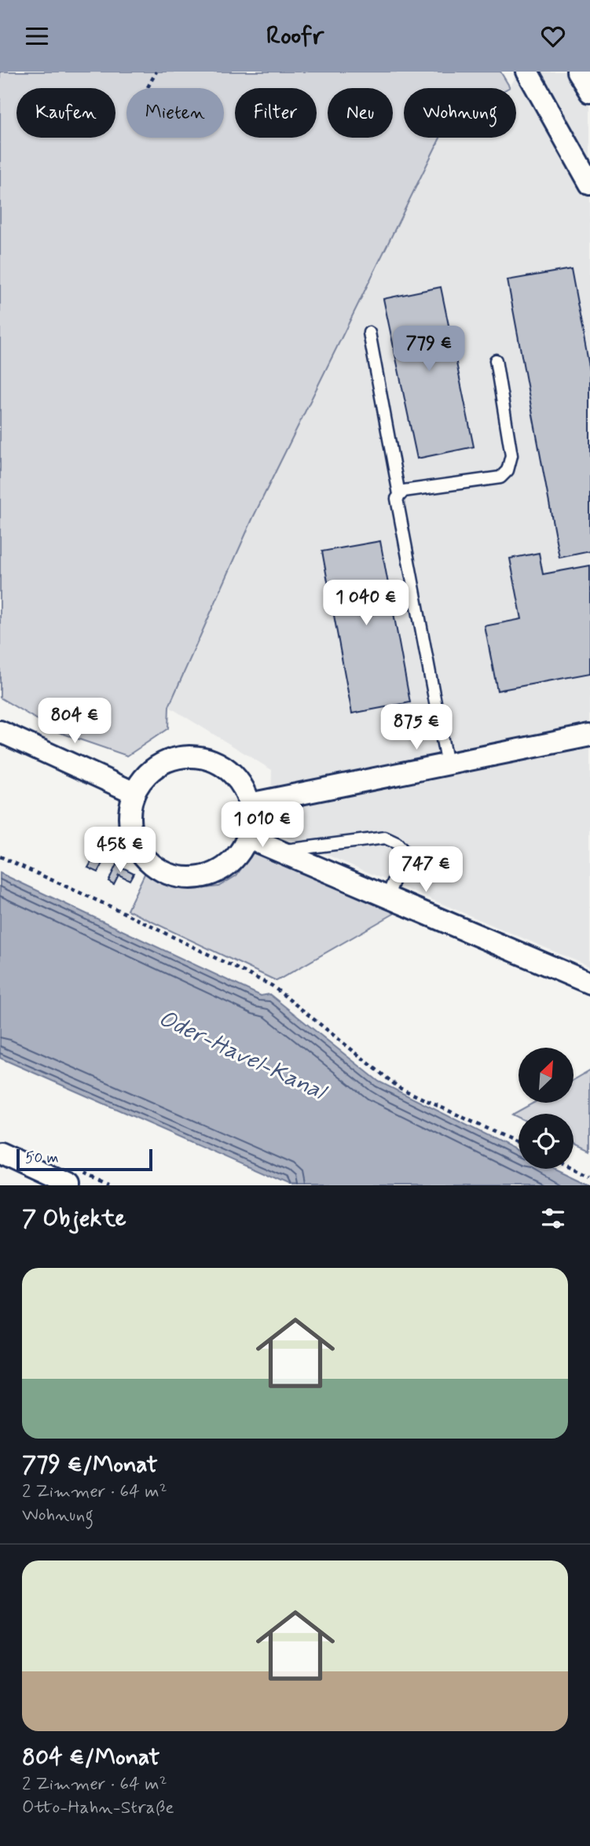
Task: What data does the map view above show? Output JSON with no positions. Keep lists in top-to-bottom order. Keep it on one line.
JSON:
{"water":["Oder-Havel-Kanal"],"scale_bar":"50 m","north":"top right","page":{"header":"Roofr","chip":["Kaufen","Mieten","Filter","Neu","Wohnung"],"price":["779 €","1 040 €","804 €","875 €","1 010 €","458 €","747 €"],"scale":"50 m","heading":"7 Objekte","list":[{"name":"779 €/Monat","note":"2 Zimmer · 64 m² · Wohnung"},{"name":"804 €/Monat","note":"2 Zimmer · 64 m² · Otto-Hahn-Straße"}]}}
